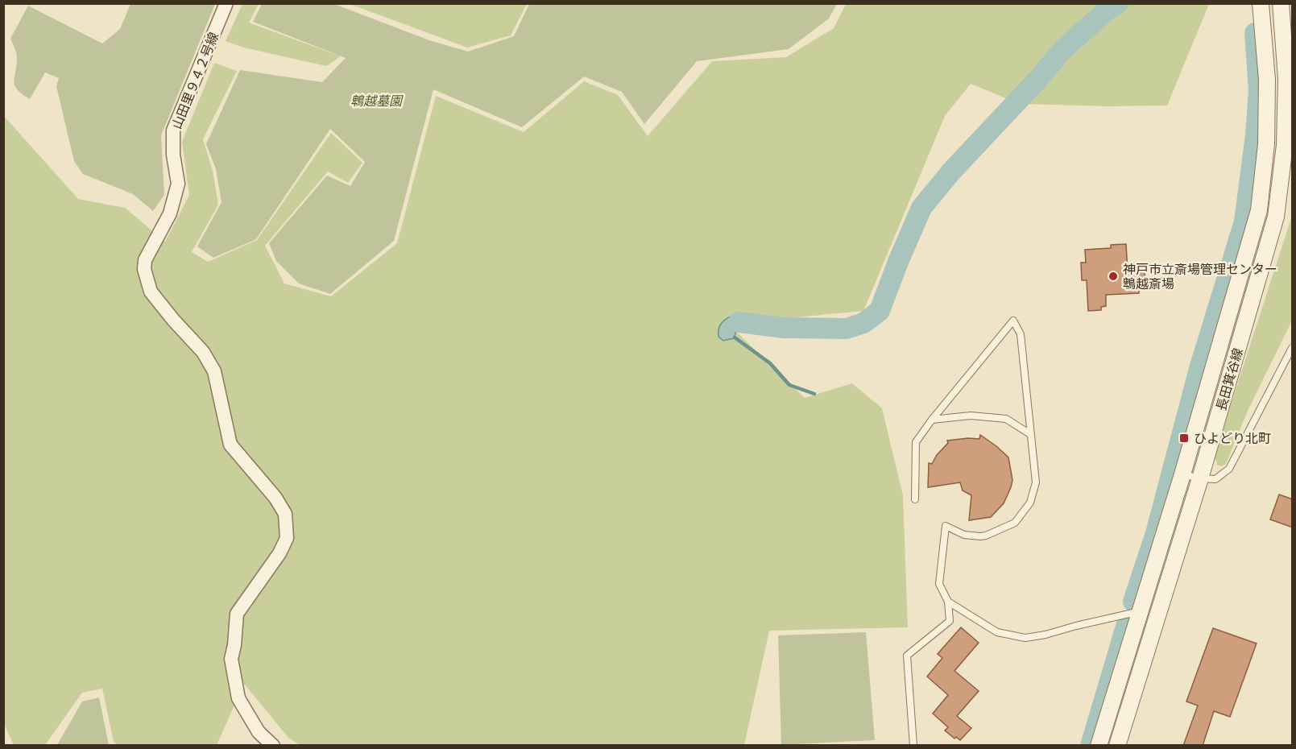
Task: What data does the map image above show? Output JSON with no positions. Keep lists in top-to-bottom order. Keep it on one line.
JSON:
{"streets":{"street":["山田里９４２号線","長田箕谷線"]},"parks":["鵯越墓園"],"places":{"other":["神戸市立斎場管理センター 鵯越斎場"],"transit":["ひよどり北町"]}}
